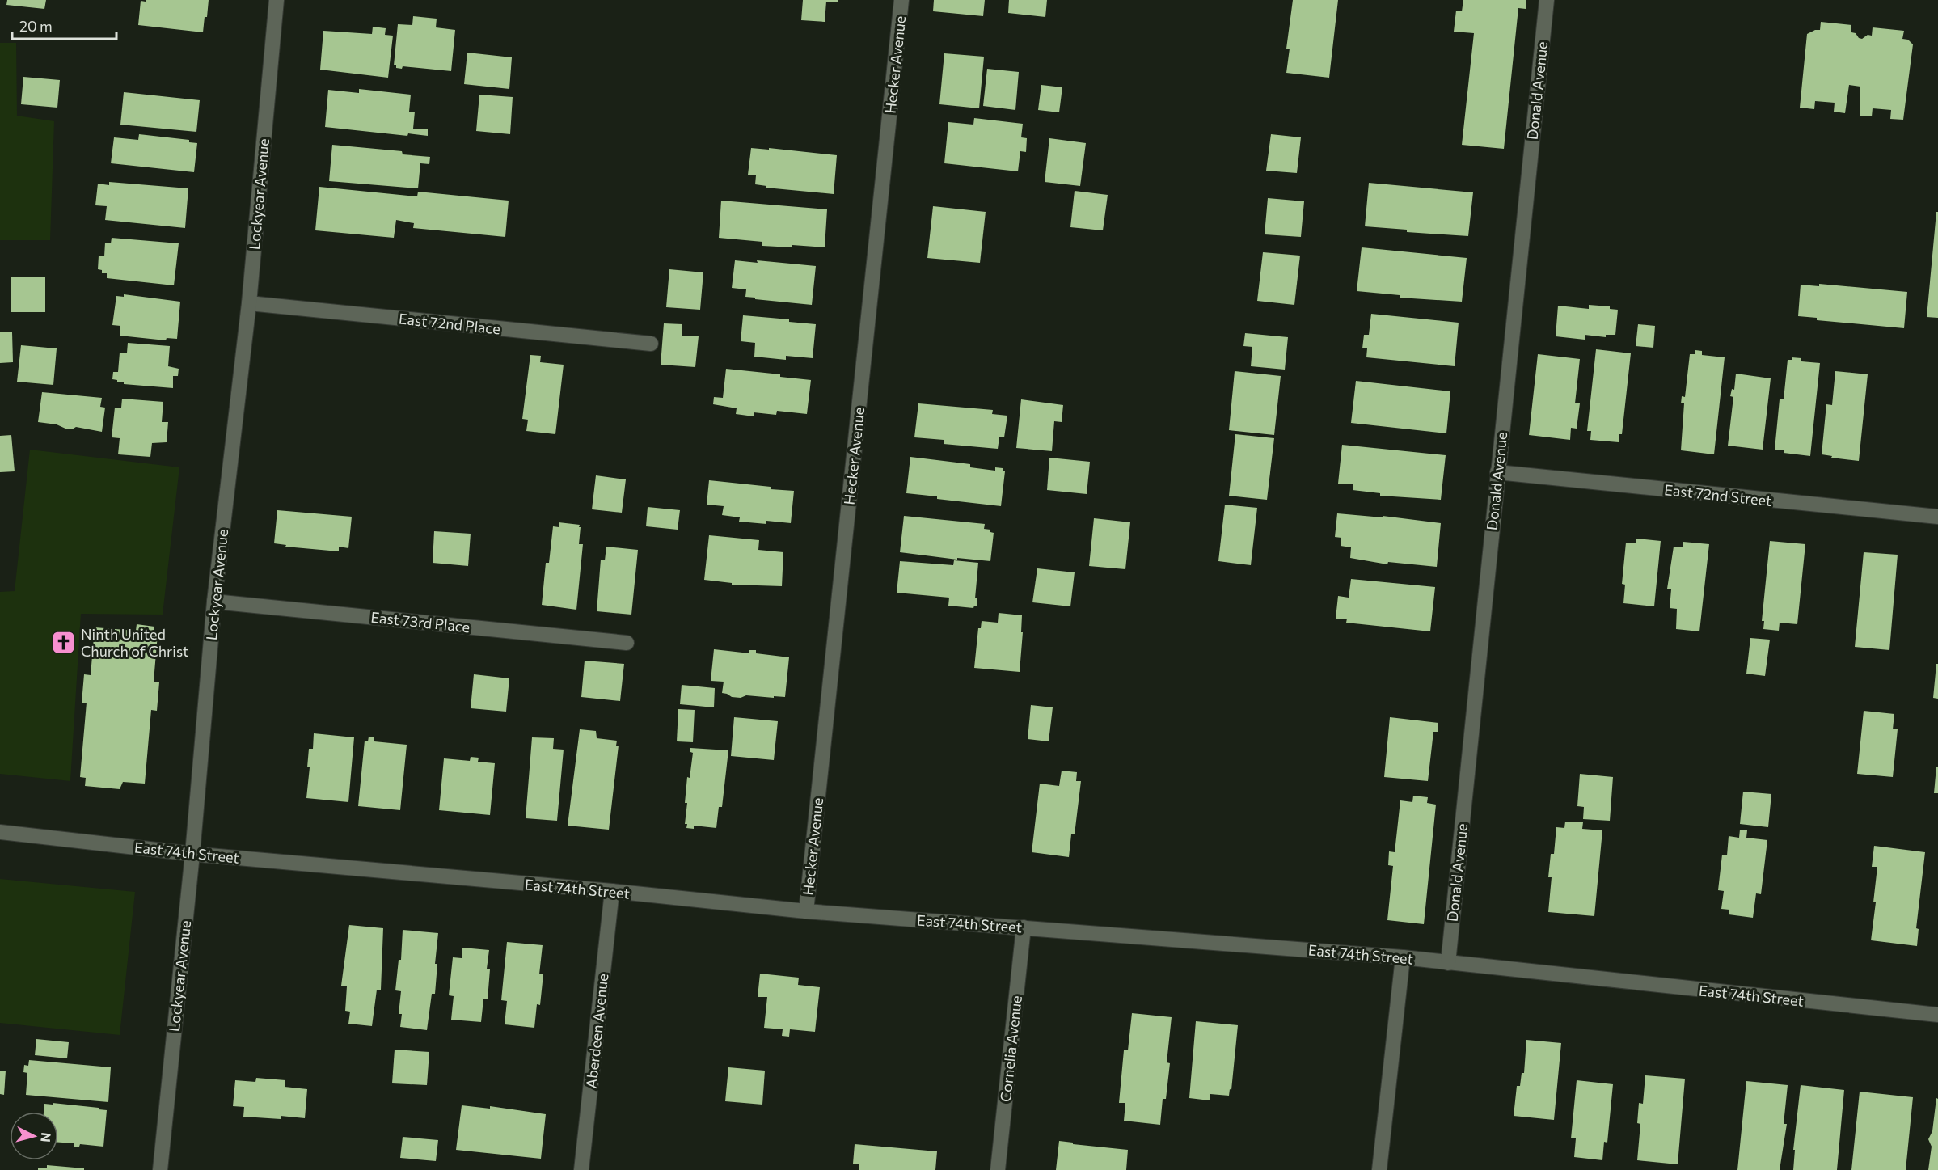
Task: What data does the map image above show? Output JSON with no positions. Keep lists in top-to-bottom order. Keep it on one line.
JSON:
{"streets":{"street":["Hecker Avenue","Donald Avenue","Lockyear Avenue","East 72nd Place","East 72nd Street","East 73rd Place","East 74th Street","Aberdeen Avenue","Cornelia Avenue"]},"crossings":[["Hecker Avenue","East 74th Street"],["Donald Avenue","East 72nd Street"],["Donald Avenue","East 74th Street"],["Lockyear Avenue","East 72nd Place"],["Lockyear Avenue","East 73rd Place"],["Lockyear Avenue","East 74th Street"],["East 74th Street","Aberdeen Avenue"],["East 74th Street","Cornelia Avenue"]],"places":{"church":["Ninth United Church of Christ"]},"scale_bar":"20 m","north":"right"}
